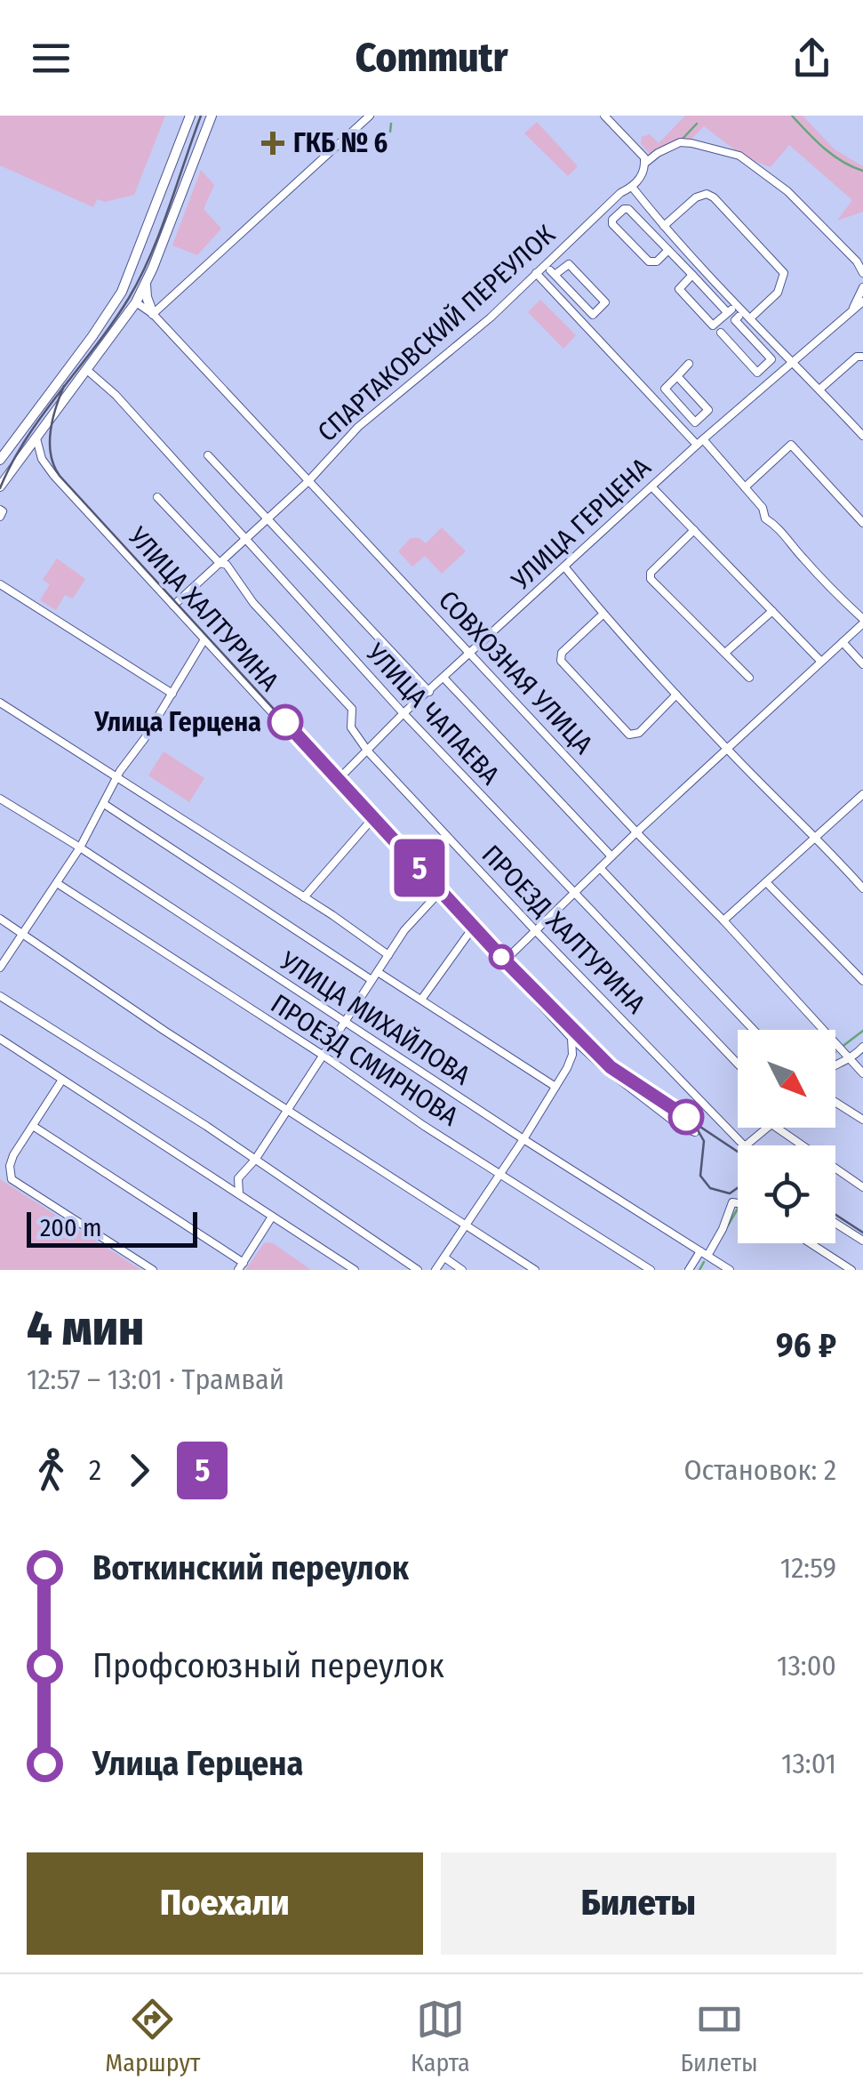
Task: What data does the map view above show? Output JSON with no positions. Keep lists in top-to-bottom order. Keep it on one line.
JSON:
{"streets":{"street":["СПАРТАКОВСКИЙ ПЕРЕУЛОК","УЛИЦА ГЕРЦЕНА","УЛИЦА ХАЛТУРИНА","СОВХОЗНАЯ УЛИЦА","УЛИЦА ЧАПАЕВА","ПРОЕЗД ХАЛТУРИНА","УЛИЦА МИХАЙЛОВА","ПРОЕЗД СМИРНОВА"]},"crossings":[["СПАРТАКОВСКИЙ ПЕРЕУЛОК","УЛИЦА ХАЛТУРИНА"],["СПАРТАКОВСКИЙ ПЕРЕУЛОК","СОВХОЗНАЯ УЛИЦА"],["СПАРТАКОВСКИЙ ПЕРЕУЛОК","УЛИЦА ЧАПАЕВА"],["СПАРТАКОВСКИЙ ПЕРЕУЛОК","ПРОЕЗД ХАЛТУРИНА"],["УЛИЦА ГЕРЦЕНА","УЛИЦА ХАЛТУРИНА"],["УЛИЦА ГЕРЦЕНА","СОВХОЗНАЯ УЛИЦА"],["УЛИЦА ГЕРЦЕНА","УЛИЦА ЧАПАЕВА"],["УЛИЦА ГЕРЦЕНА","ПРОЕЗД ХАЛТУРИНА"]],"places":{"health":["ГКБ № 6"],"other":["Улица Герцена"]},"lines":["tram line 5"],"scale_bar":"200 m","north":"bottom right","page":{"header":"Commutr","on_map":"5","scale":"200 m","heading":["4 мин","12:57 – 13:01 · Трамвай","96 ₽"],"legs":["2","5","Остановок: 2"],"list":[{"name":"Воткинский переулок","value":"12:59"},{"name":"Профсоюзный переулок","value":"13:00"},{"name":"Улица Герцена","value":"13:01"}],"buttons":["Поехали","Билеты"],"tabs":["Маршрут","Карта","Билеты"]}}
